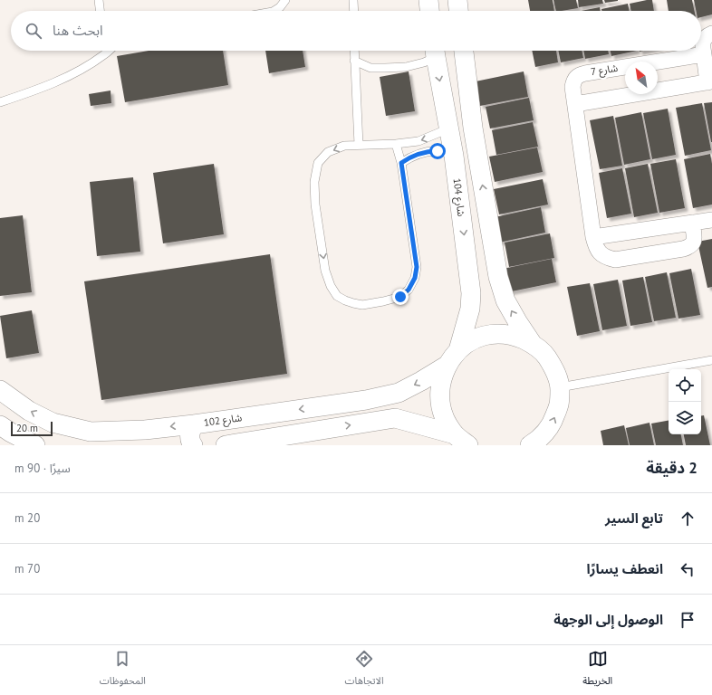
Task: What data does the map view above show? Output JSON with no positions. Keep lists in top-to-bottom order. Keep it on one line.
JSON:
{"streets":{"street":["شارع 7","شارع 104","شارع 102"]},"scale_bar":"20 m","north":"top left","page":{"search":"ابحث هنا","scale":"20 m","heading":["2 دقيقة","سيرًا · 90 m"],"list":[["تابع السير","20 m"],["انعطف يسارًا","70 m"],"الوصول إلى الوجهة"],"nav":["الخريطة","الاتجاهات","المحفوظات"]}}
